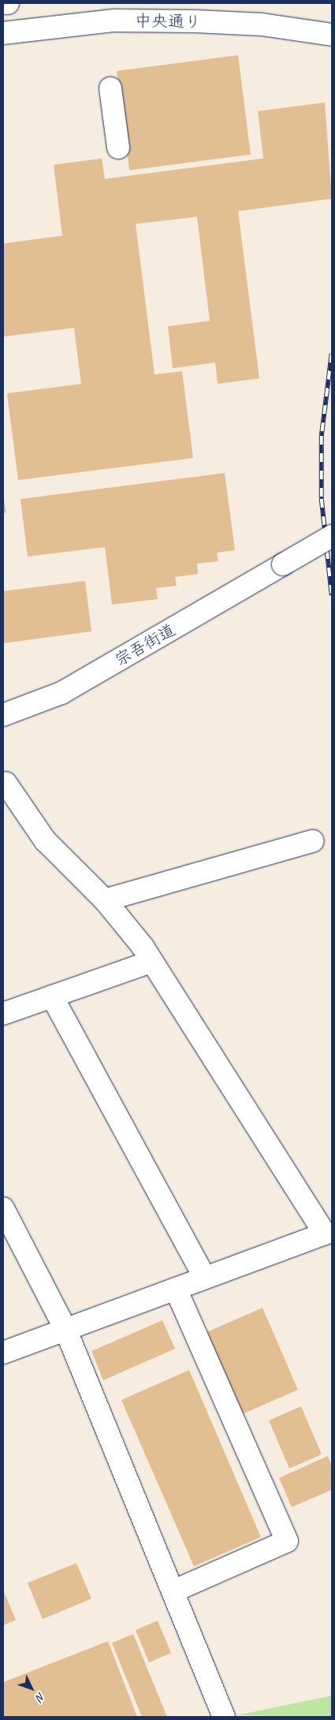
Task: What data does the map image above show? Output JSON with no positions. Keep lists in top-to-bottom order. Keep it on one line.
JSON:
{"streets":{"main road":["中央通り","宗吾街道"]},"north":"bottom right"}
